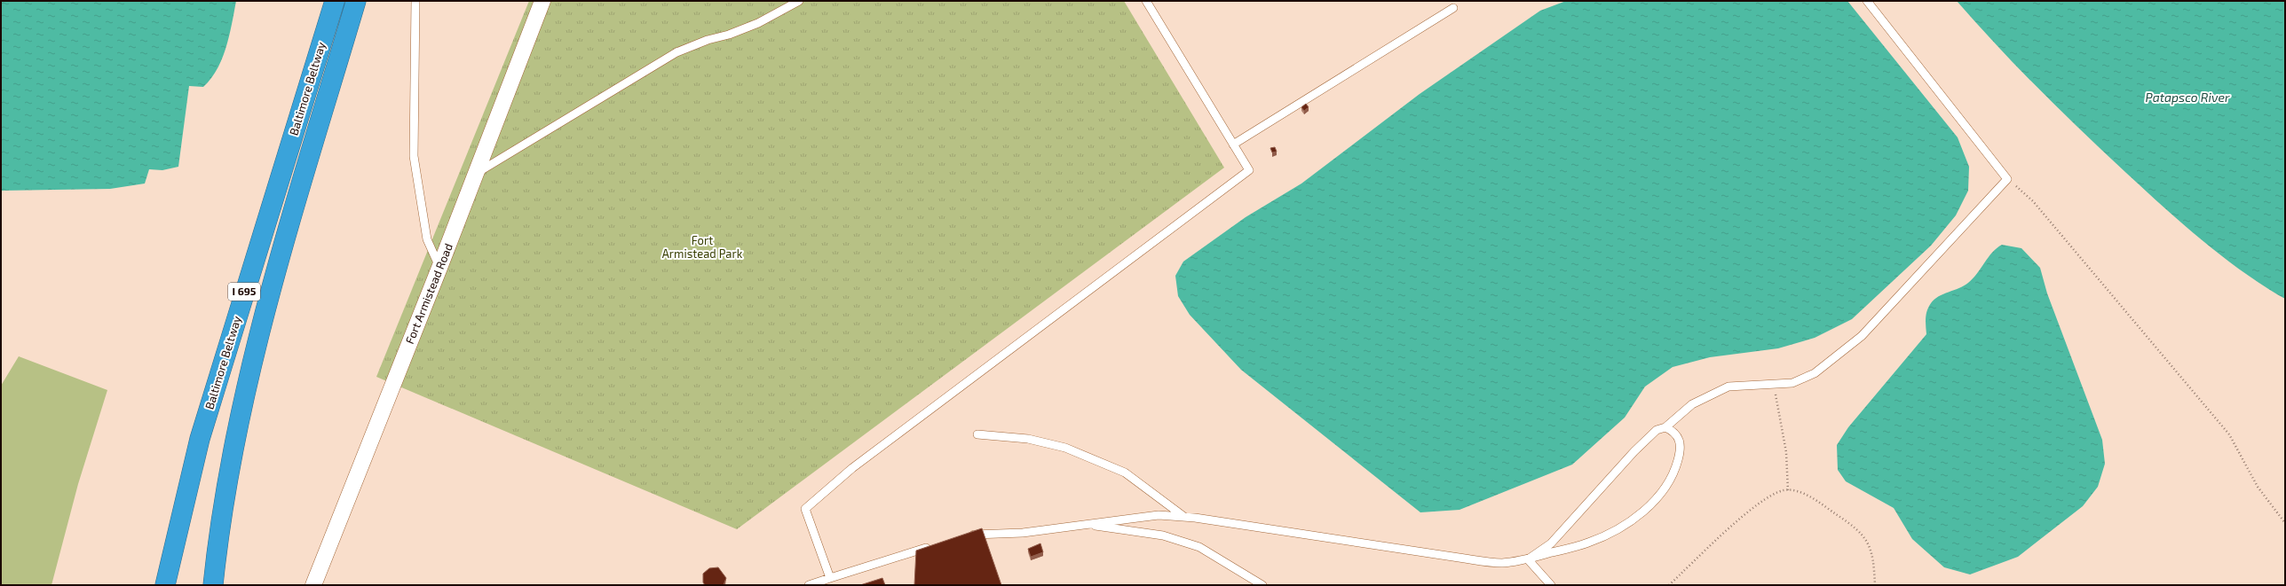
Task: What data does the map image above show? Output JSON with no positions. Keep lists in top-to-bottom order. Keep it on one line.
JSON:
{"streets":{"highway":["Baltimore Beltway","I 695"],"street":["Fort Armistead Road"]},"water":["Patapsco River"],"parks":["Fort Armistead Park"]}
